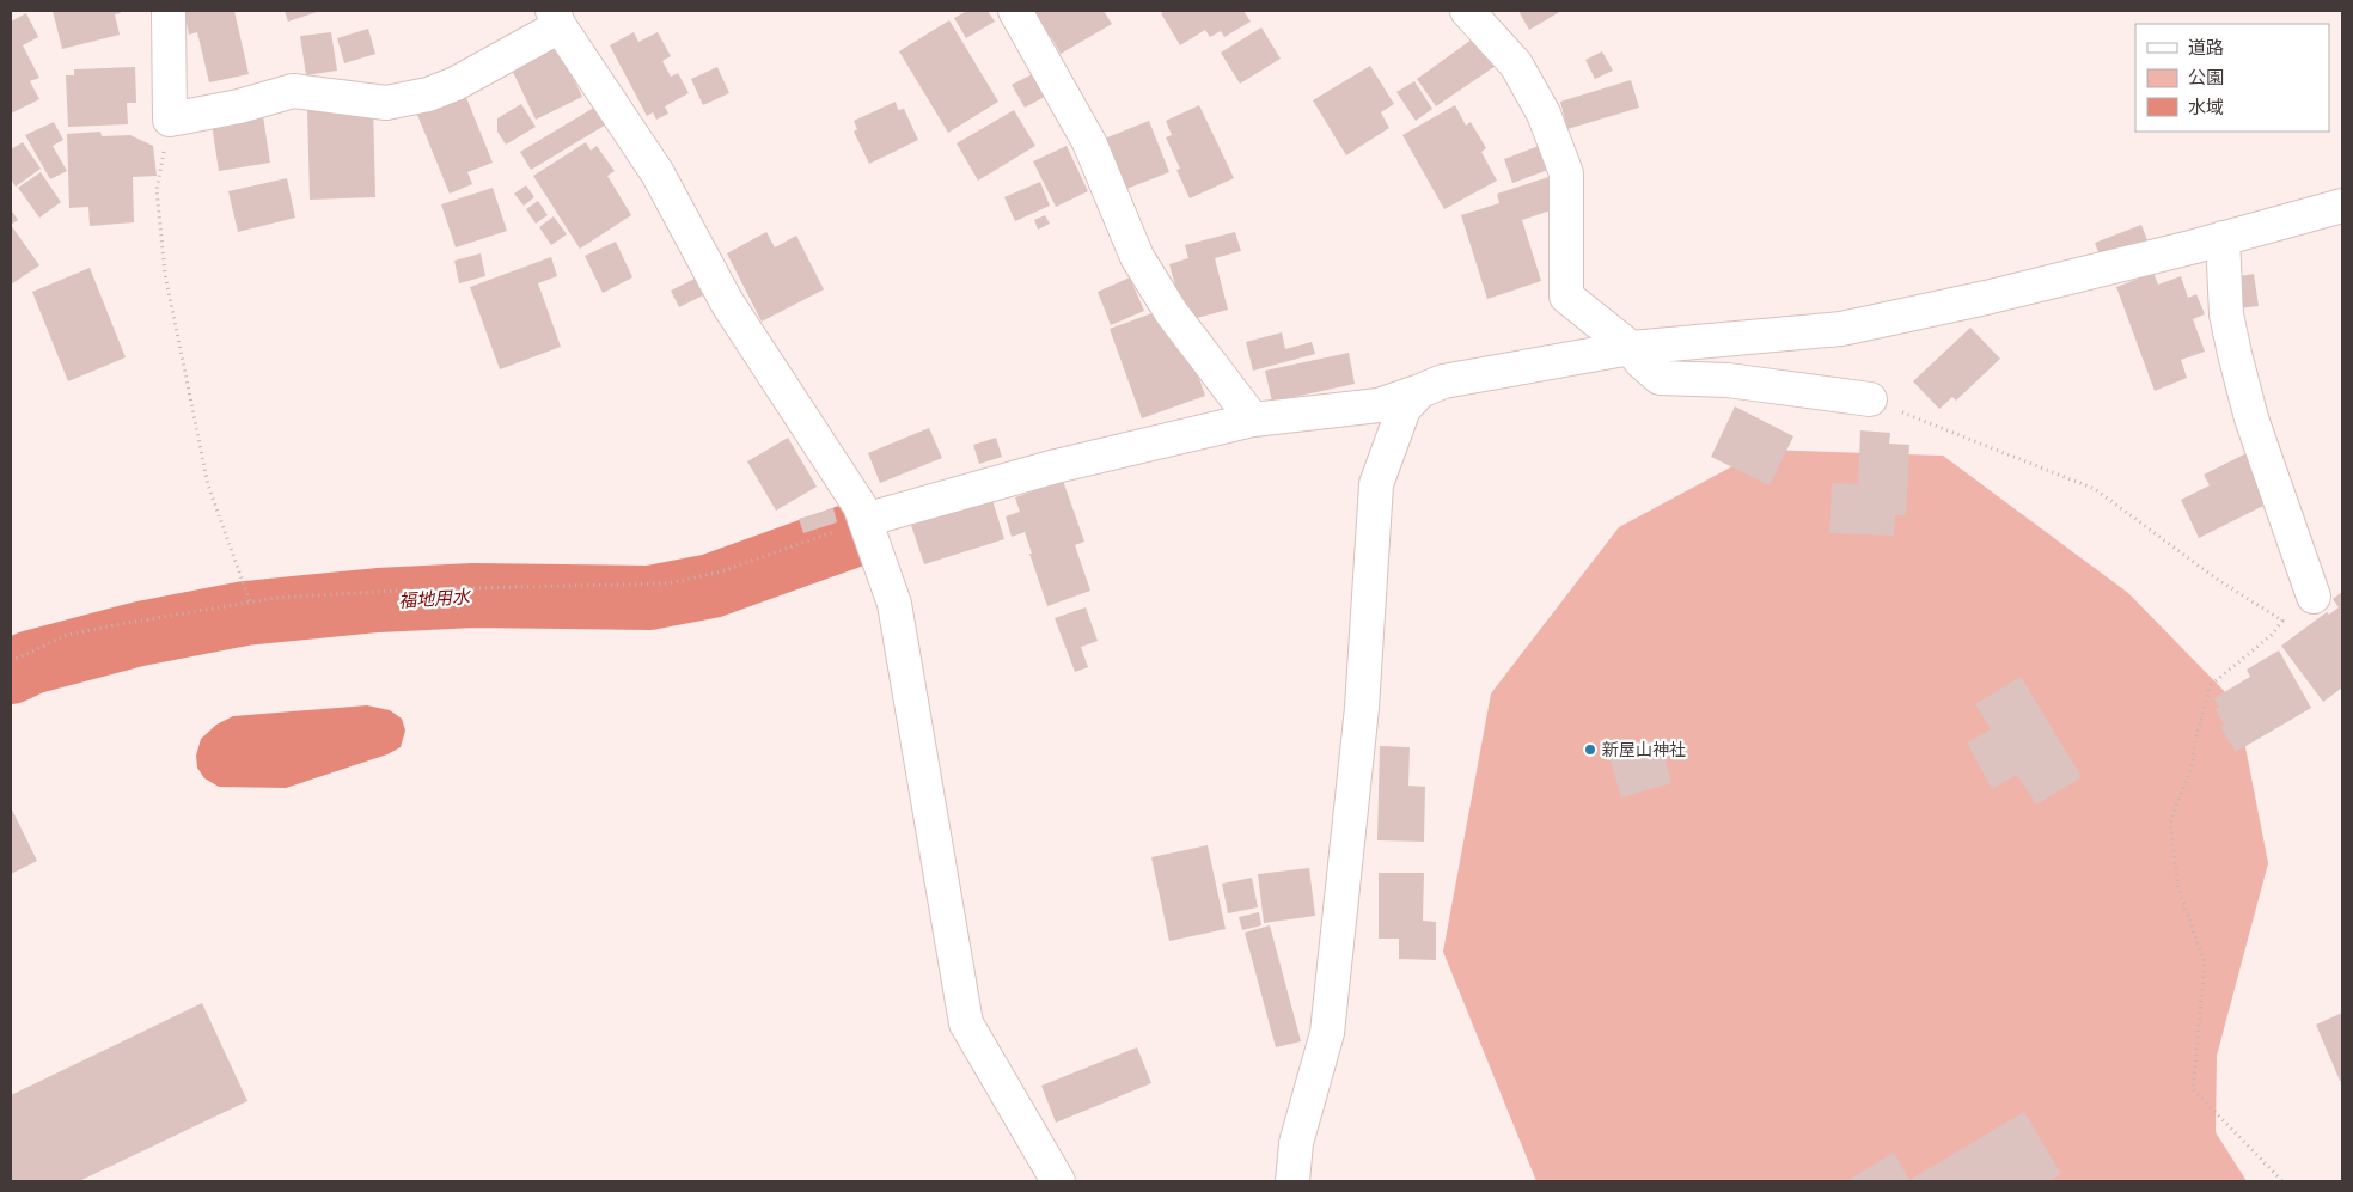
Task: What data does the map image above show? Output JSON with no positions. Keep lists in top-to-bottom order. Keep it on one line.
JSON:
{"water":["福地用水"],"places":["新屋山神社"],"legend":["道路","公園","水域"]}
